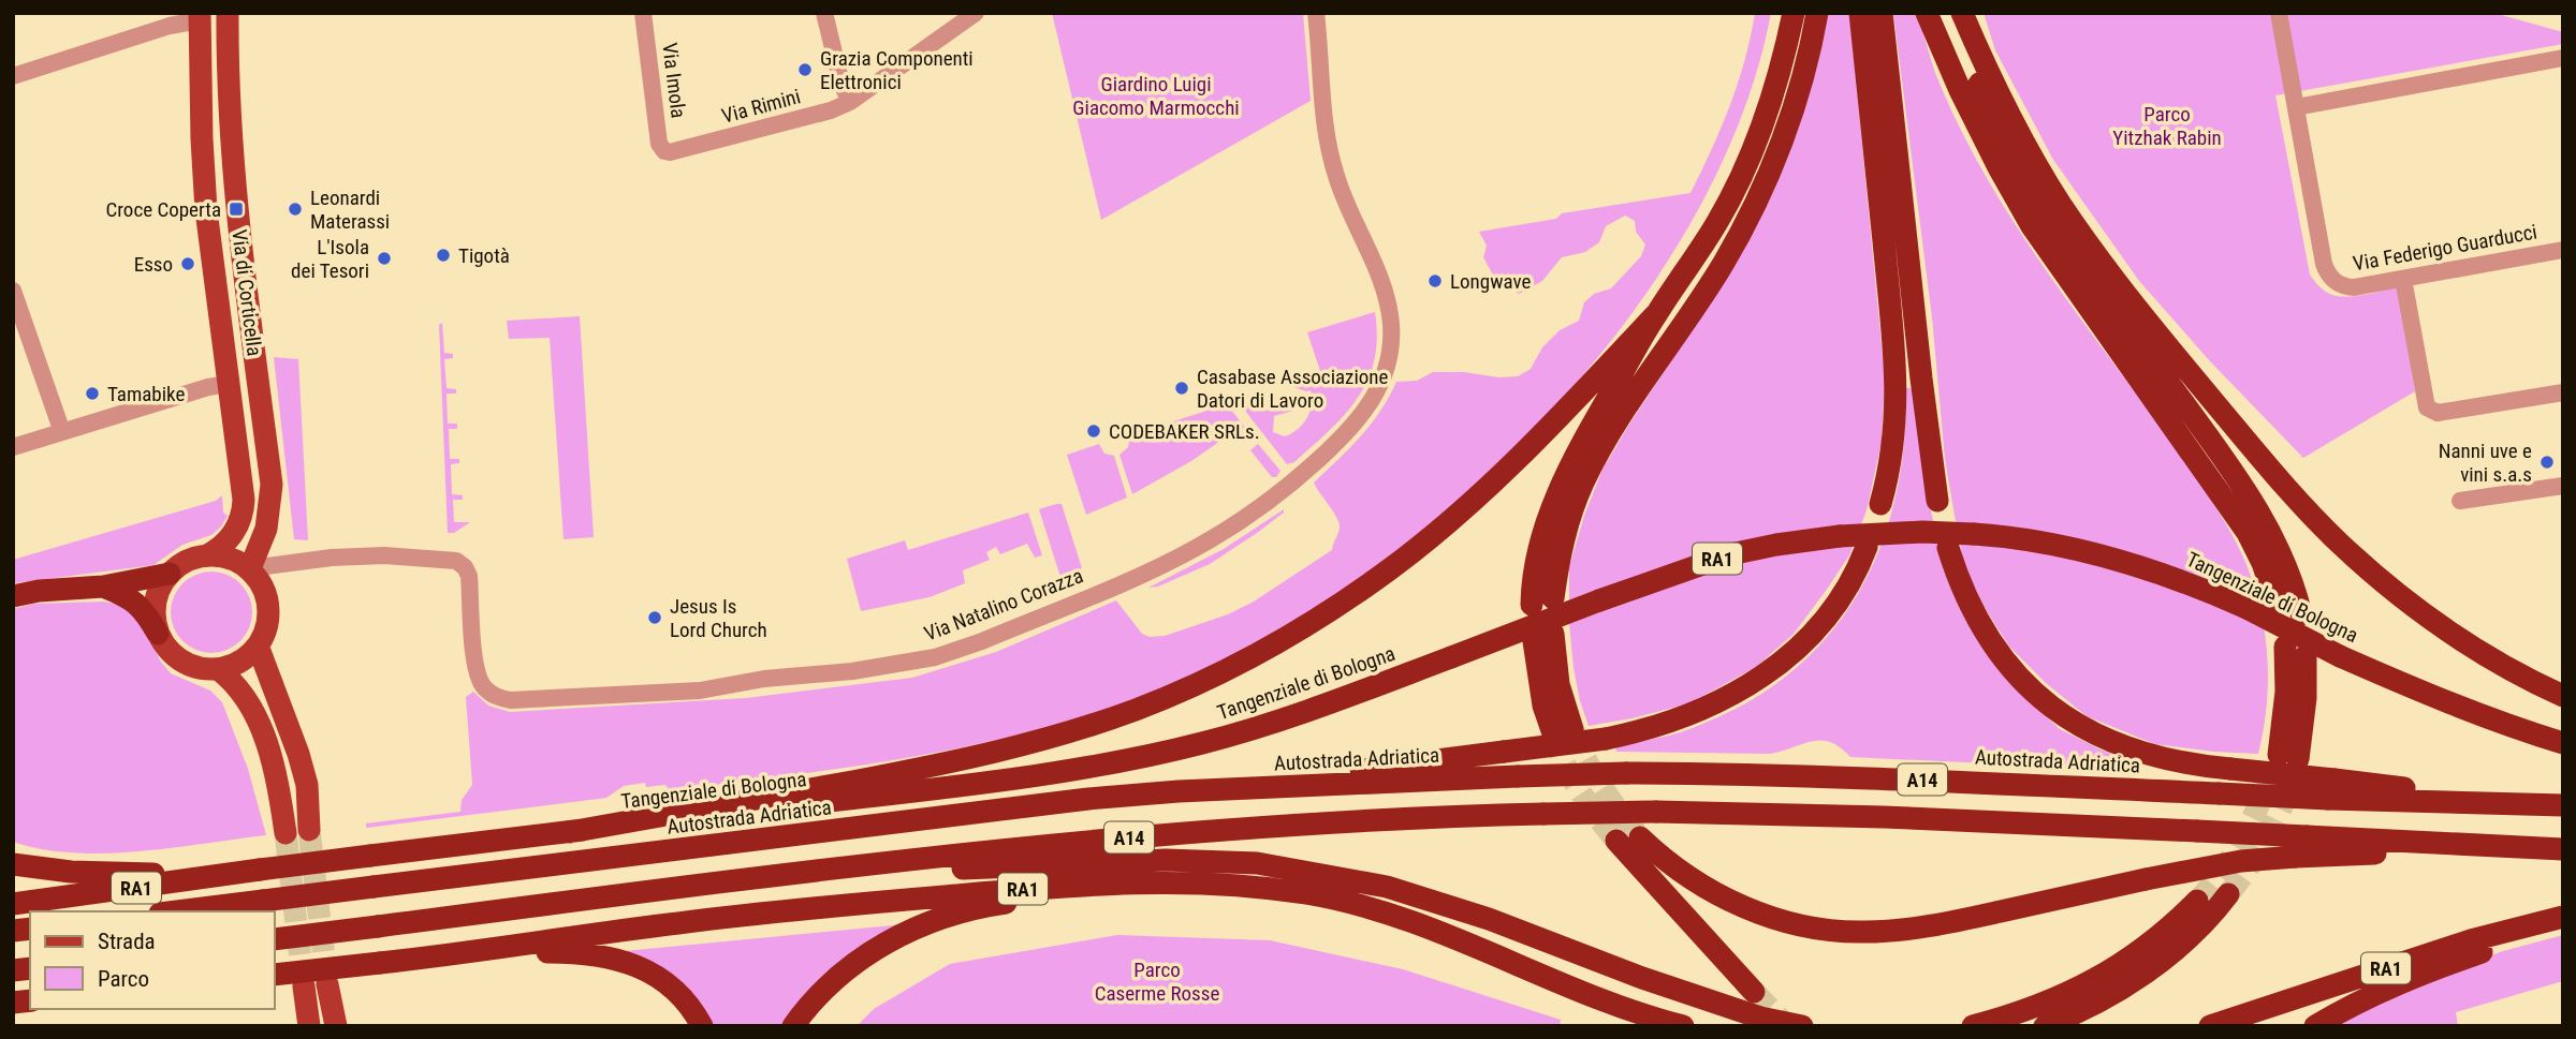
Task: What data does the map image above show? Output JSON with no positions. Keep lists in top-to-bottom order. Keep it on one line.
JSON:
{"streets":{"highway":["RA1","Tangenziale di Bologna","Autostrada Adriatica","A14"],"main road":["Via di Corticella"],"street":["Via Imola","Via Rimini","Via Federigo Guarducci","Via Natalino Corazza"]},"crossings":[["Via Imola","Via Rimini"],["Via di Corticella","Via Natalino Corazza"]],"parks":["Giardino Luigi Giacomo Marmocchi","Parco Yitzhak Rabin","Parco Caserme Rosse"],"places":{"other":["Grazia Componenti Elettronici","Leonardi Materassi","Tigotà","L'Isola dei Tesori","Esso","Longwave","Casabase Associazione Datori di Lavoro","Tamabike","CODEBAKER SRLs.","Nanni uve e vini s.a.s","Jesus Is Lord Church"],"transit":["Croce Coperta"]},"legend":["Strada","Parco"]}
